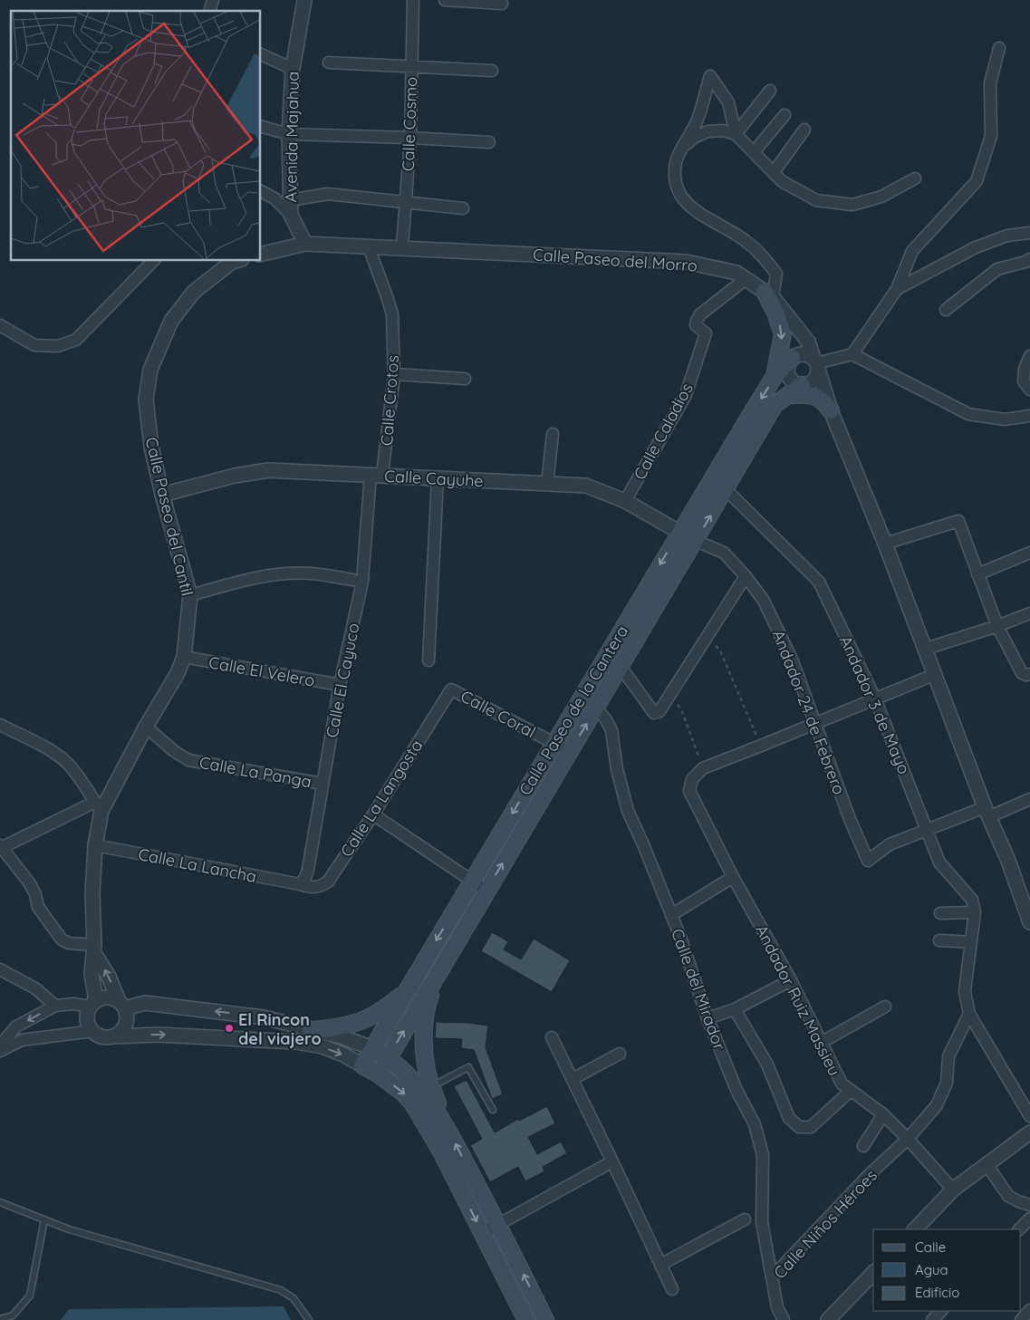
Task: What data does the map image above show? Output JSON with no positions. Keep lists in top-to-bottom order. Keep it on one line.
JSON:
{"streets":{"main road":["Calle Paseo de la Cantera"],"street":["Calle Cosmo","Avenida Majahua","Calle Paseo del Morro","Calle Crotos","Calle Caladios","Calle Cayuhe","Calle Paseo del Cantil","Calle El Velero","Calle El Cayuco","Andador 3 de Mayo","Andador 24 de Febrero","Calle Coral","Calle La Panga","Calle La Langosta","Calle La Lancha","Calle del Mirador","Andador Ruiz Massieu","Calle Niños Héroes"]},"crossings":[["Calle Cosmo","Calle Paseo del Morro"],["Calle Paseo del Morro","Calle Caladios"],["Calle Crotos","Calle Cayuhe"],["Calle Crotos","Calle El Cayuco"],["Calle Caladios","Calle Cayuhe"],["Calle Cayuhe","Calle Paseo del Cantil"],["Calle Cayuhe","Calle El Cayuco"],["Calle Cayuhe","Calle Paseo de la Cantera"],["Calle Cayuhe","Andador 24 de Febrero"],["Calle Paseo del Cantil","Calle El Velero"],["Calle Paseo del Cantil","Calle La Panga"],["Calle Paseo del Cantil","Calle La Lancha"],["Calle El Velero","Calle El Cayuco"],["Calle El Cayuco","Calle La Panga"],["Calle El Cayuco","Calle La Langosta"],["Calle El Cayuco","Calle La Lancha"],["Andador 3 de Mayo","Calle Paseo de la Cantera"],["Andador 3 de Mayo","Andador 24 de Febrero"],["Calle Paseo de la Cantera","Andador 24 de Febrero"],["Calle Paseo de la Cantera","Calle Coral"],["Calle Paseo de la Cantera","Calle del Mirador"],["Calle Coral","Calle La Langosta"],["Calle La Langosta","Calle La Lancha"],["Calle del Mirador","Calle Niños Héroes"],["Andador Ruiz Massieu","Calle Niños Héroes"]],"places":["El Rincon del viajero"],"legend":["Calle","Agua","Edificio"]}
